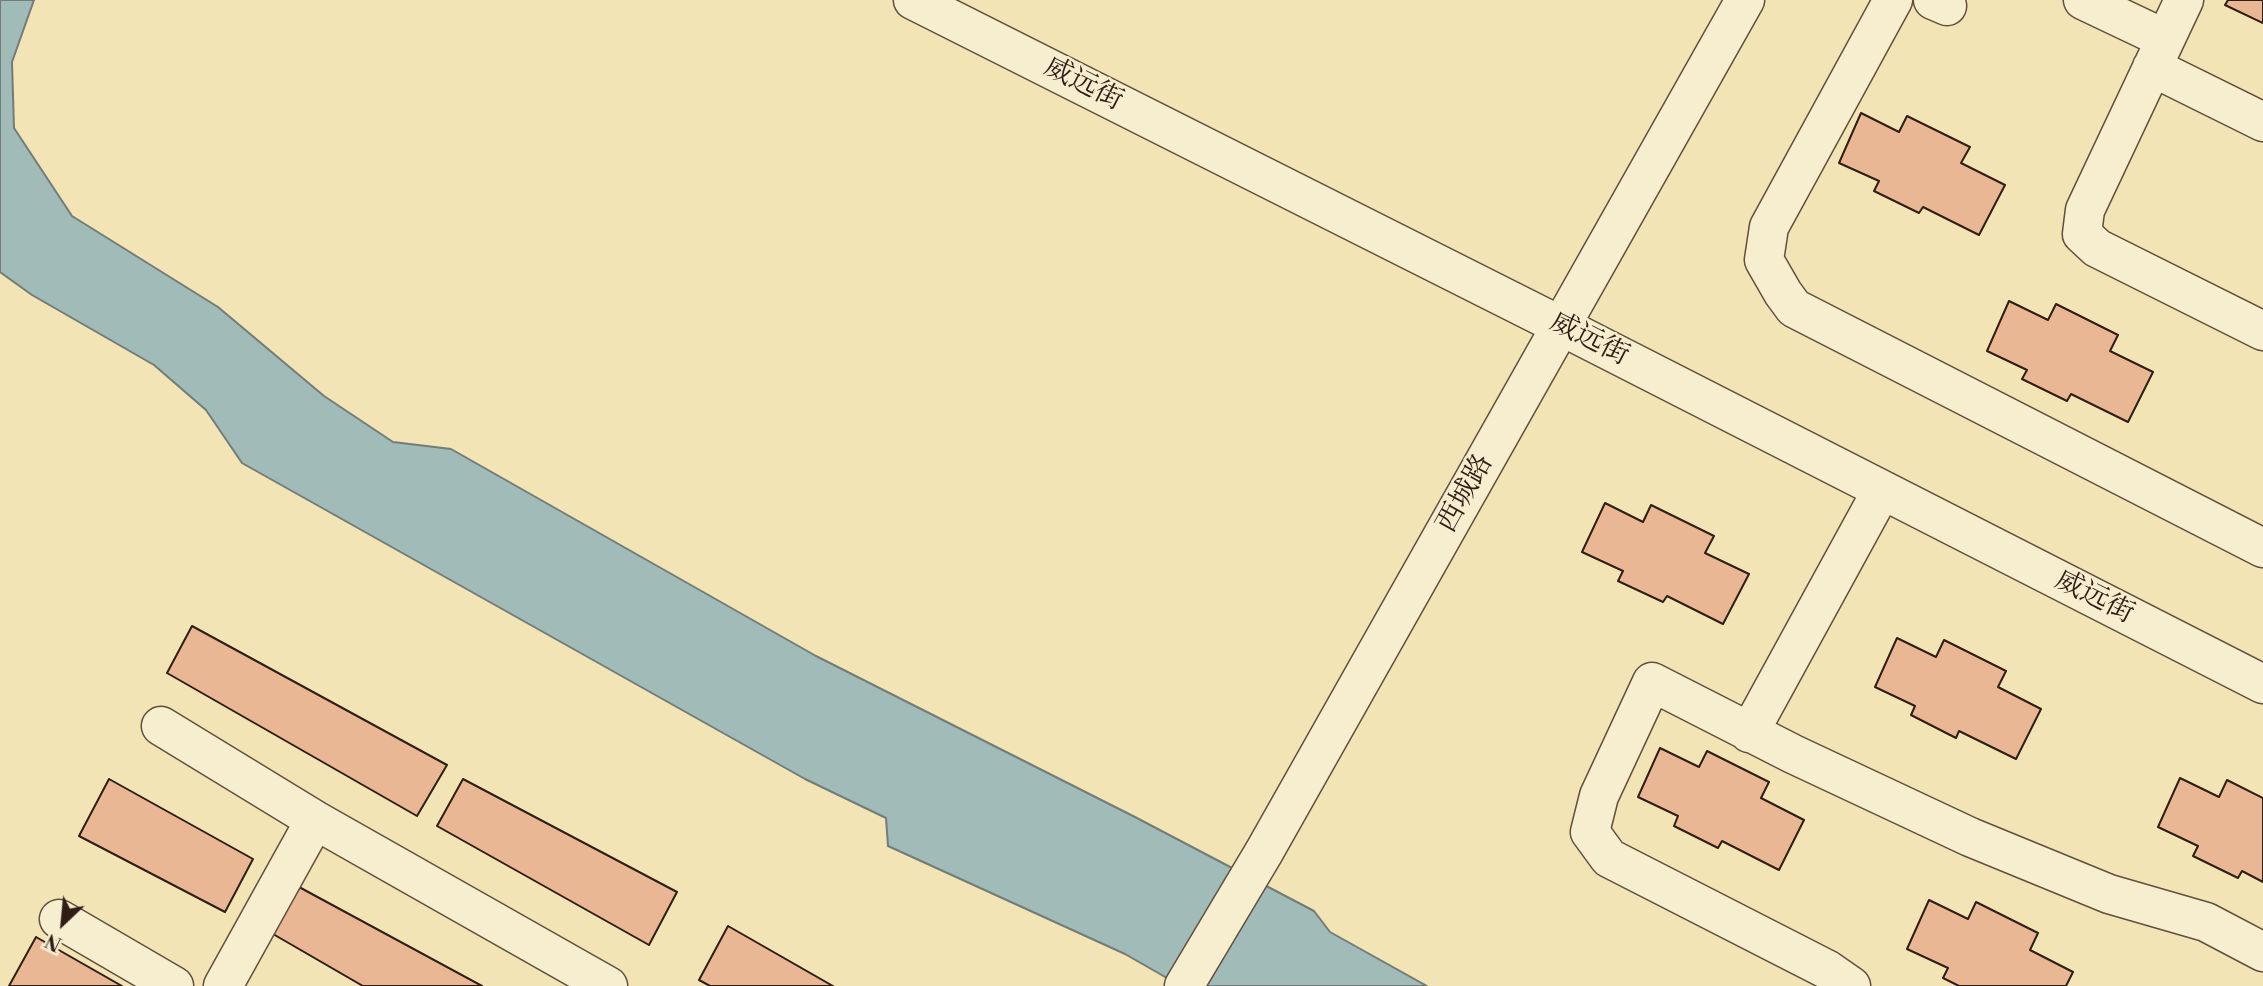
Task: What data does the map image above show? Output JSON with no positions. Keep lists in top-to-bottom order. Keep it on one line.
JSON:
{"streets":{"street":["威远街","西城路"]},"crossings":[["威远街","西城路"]],"north":"bottom left"}
